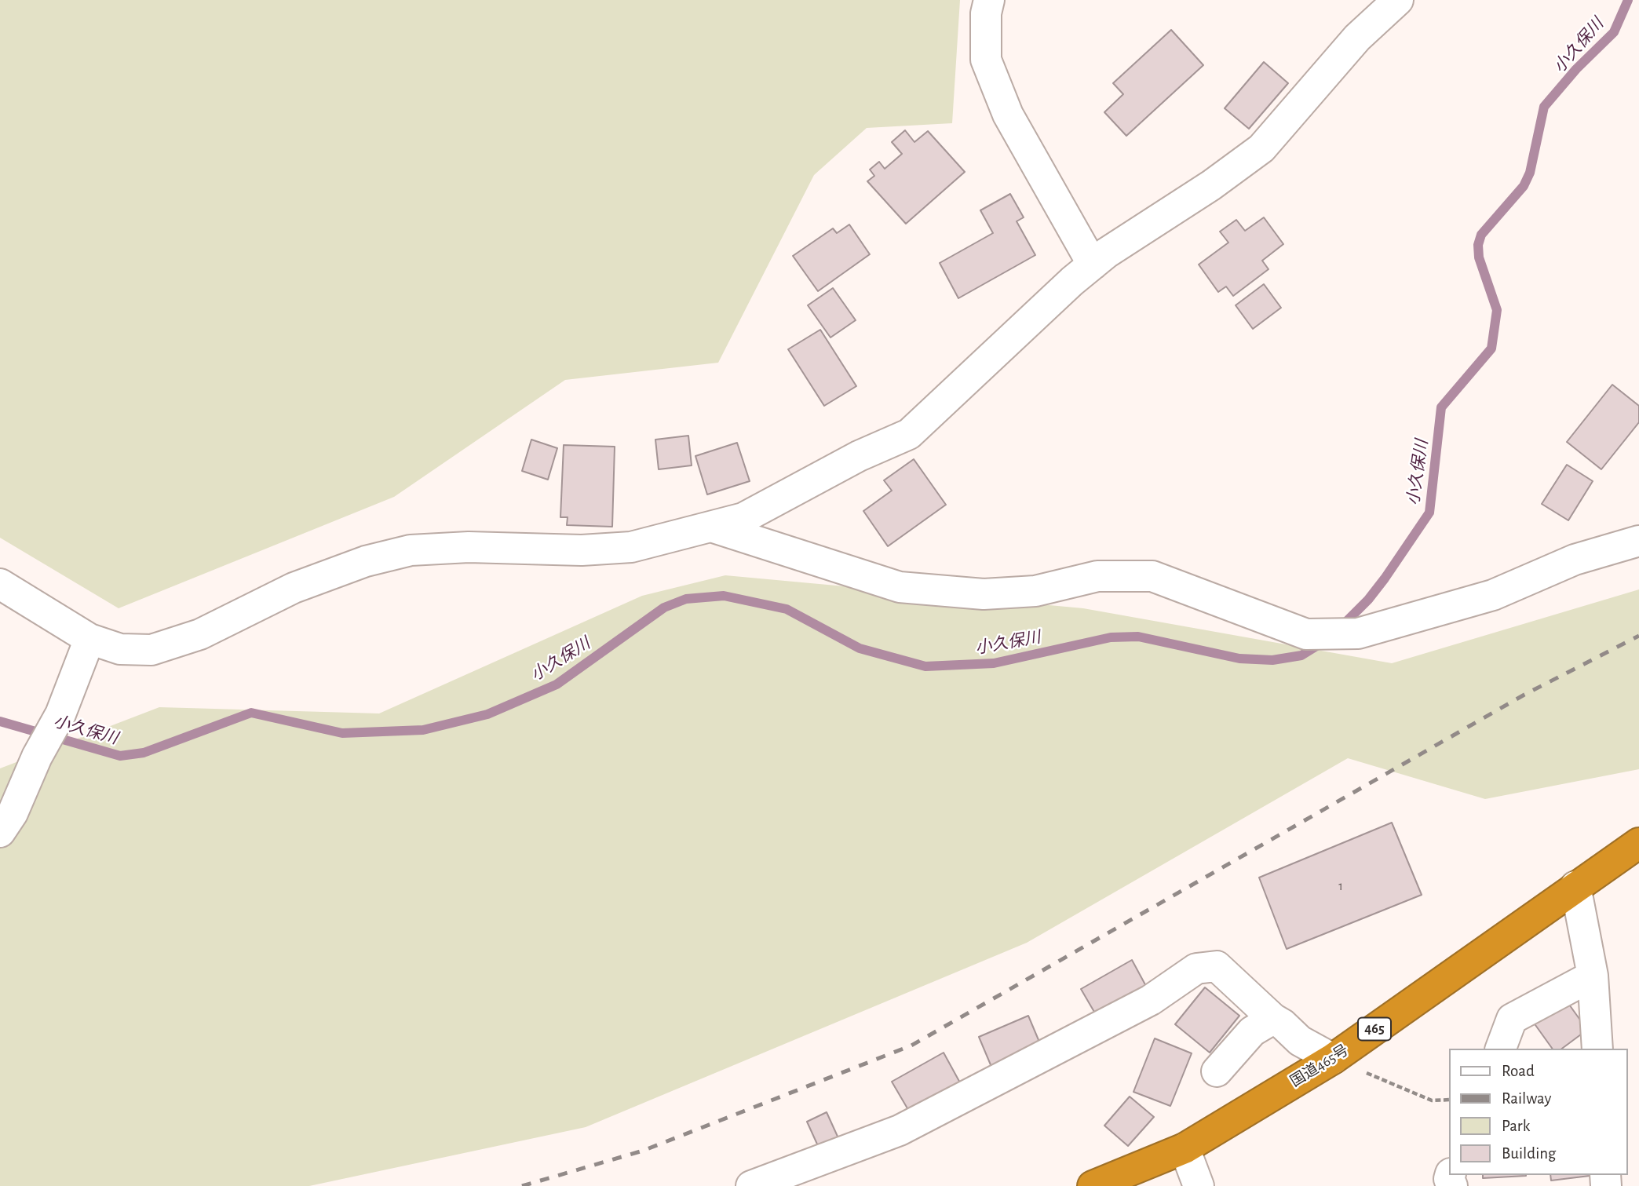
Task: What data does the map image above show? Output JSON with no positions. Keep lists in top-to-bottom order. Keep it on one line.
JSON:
{"streets":{"highway":["465","国道465号"]},"water":["小久保川"],"house_numbers":["1"],"legend":["Road","Railway","Park","Building"]}
